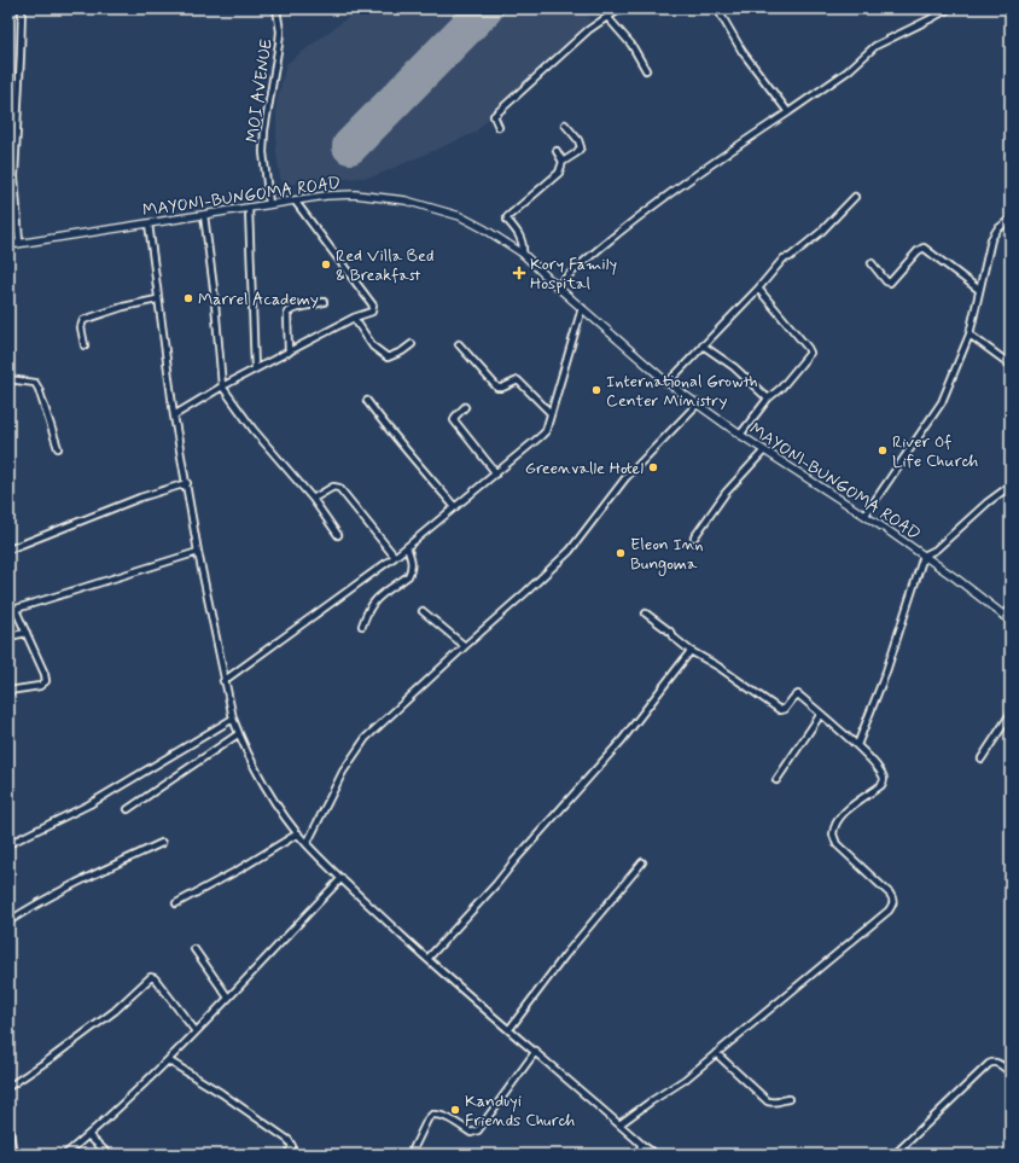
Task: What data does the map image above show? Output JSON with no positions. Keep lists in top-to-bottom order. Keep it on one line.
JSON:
{"streets":{"main road":["MAYONI-BUNGOMA ROAD"],"street":["MOI AVENUE"]},"crossings":[["MOI AVENUE","MAYONI-BUNGOMA ROAD"]],"places":{"other":["Red Villa Bed & Breakfast","Marrel Academy","International Growth Center Ministry","River Of Life Church","Greenvalle Hotel","Eleon Inn Bungoma","Kanduyi Friends Church"],"health":["Kory Family Hospital"]}}
